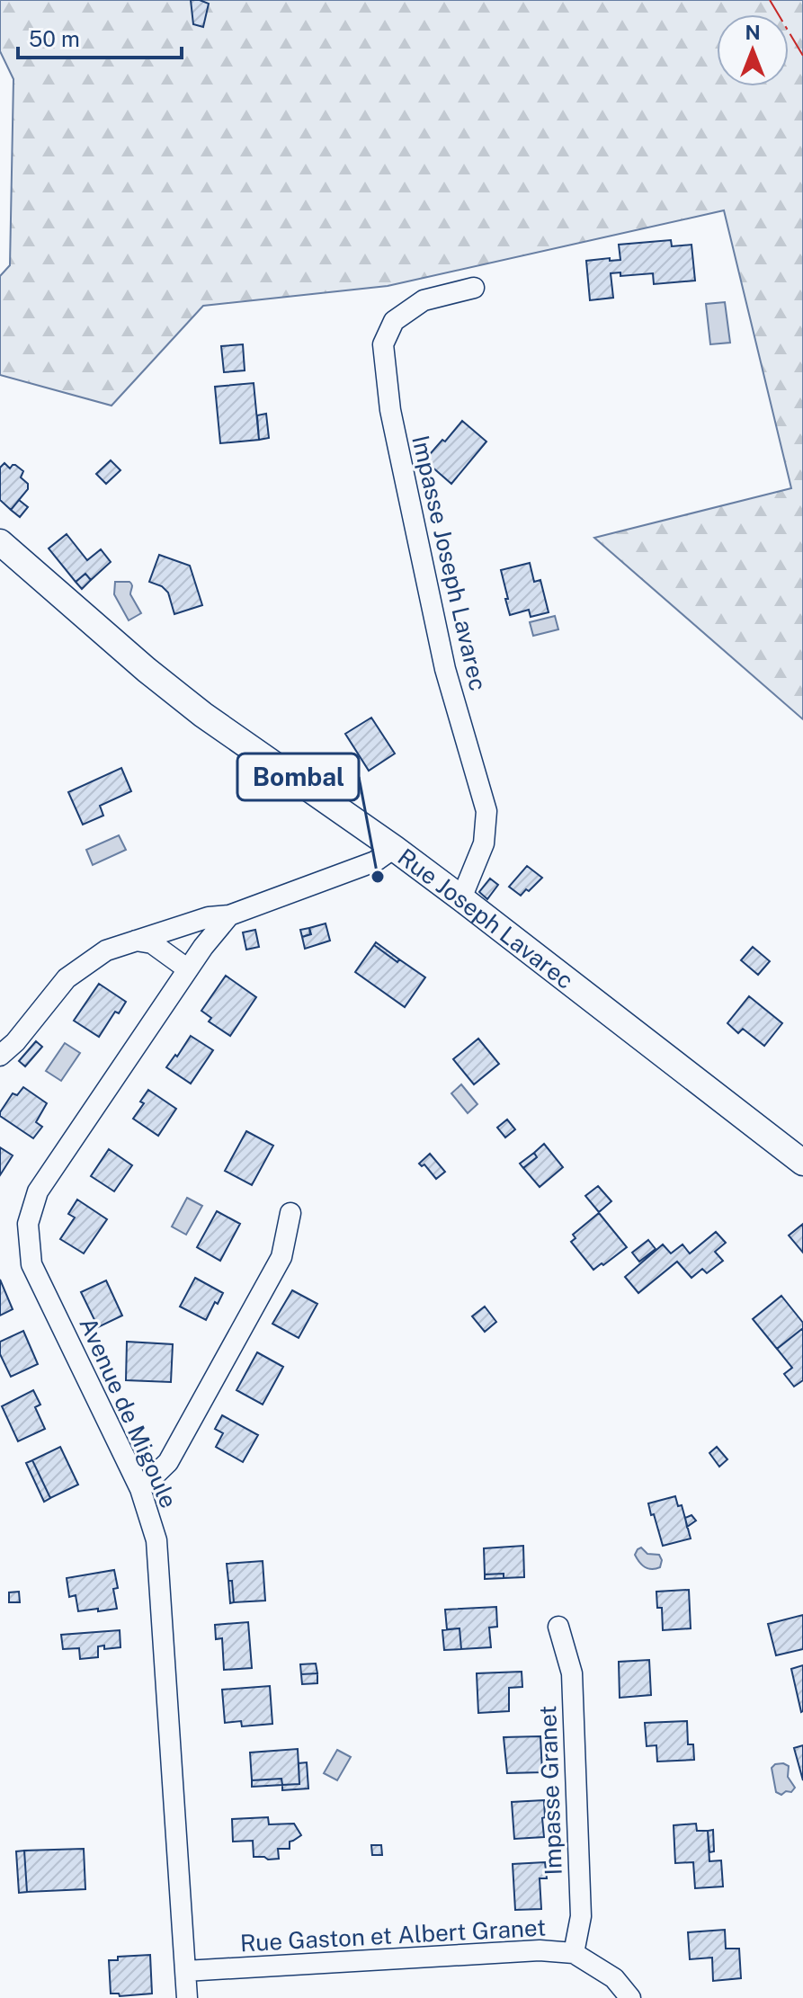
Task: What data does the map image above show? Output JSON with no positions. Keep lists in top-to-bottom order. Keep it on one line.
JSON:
{"streets":{"street":["Impasse Joseph Lavarec","Rue Joseph Lavarec","Avenue de Migoule","Impasse Granet","Rue Gaston et Albert Granet"]},"crossings":[["Impasse Joseph Lavarec","Rue Joseph Lavarec"],["Avenue de Migoule","Rue Gaston et Albert Granet"],["Impasse Granet","Rue Gaston et Albert Granet"]],"places":["Bombal"],"scale_bar":"50 m","north":"top"}
